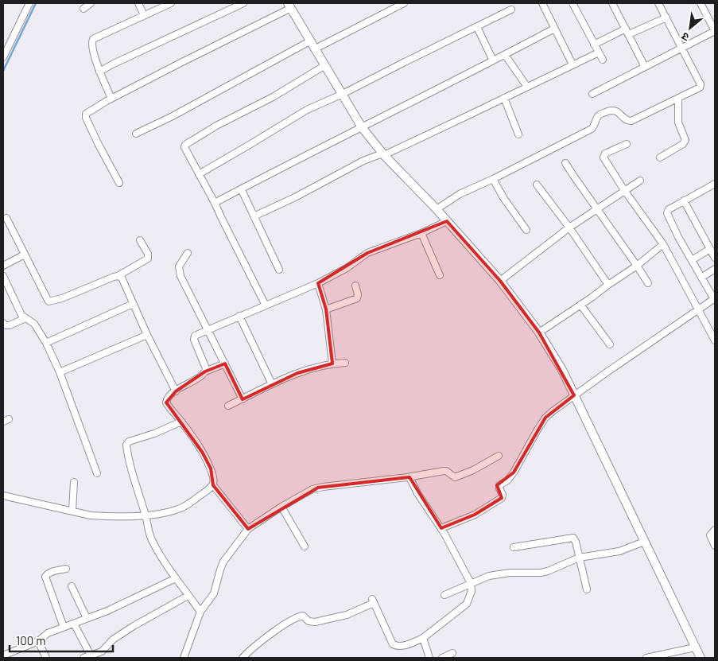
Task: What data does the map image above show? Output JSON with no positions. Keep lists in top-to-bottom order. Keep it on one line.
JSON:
{"scale_bar":"100 m","north":"bottom left"}
